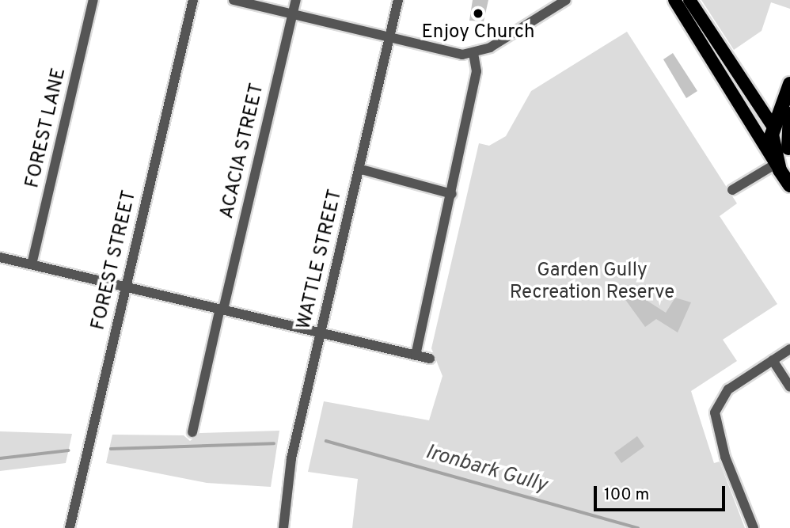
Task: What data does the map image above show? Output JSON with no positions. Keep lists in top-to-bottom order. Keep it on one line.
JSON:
{"streets":{"street":["FOREST LANE","ACACIA STREET","WATTLE STREET","FOREST STREET"]},"water":["Ironbark Gully"],"parks":["Garden Gully Recreation Reserve"],"places":["Enjoy Church"],"scale_bar":"100 m"}
